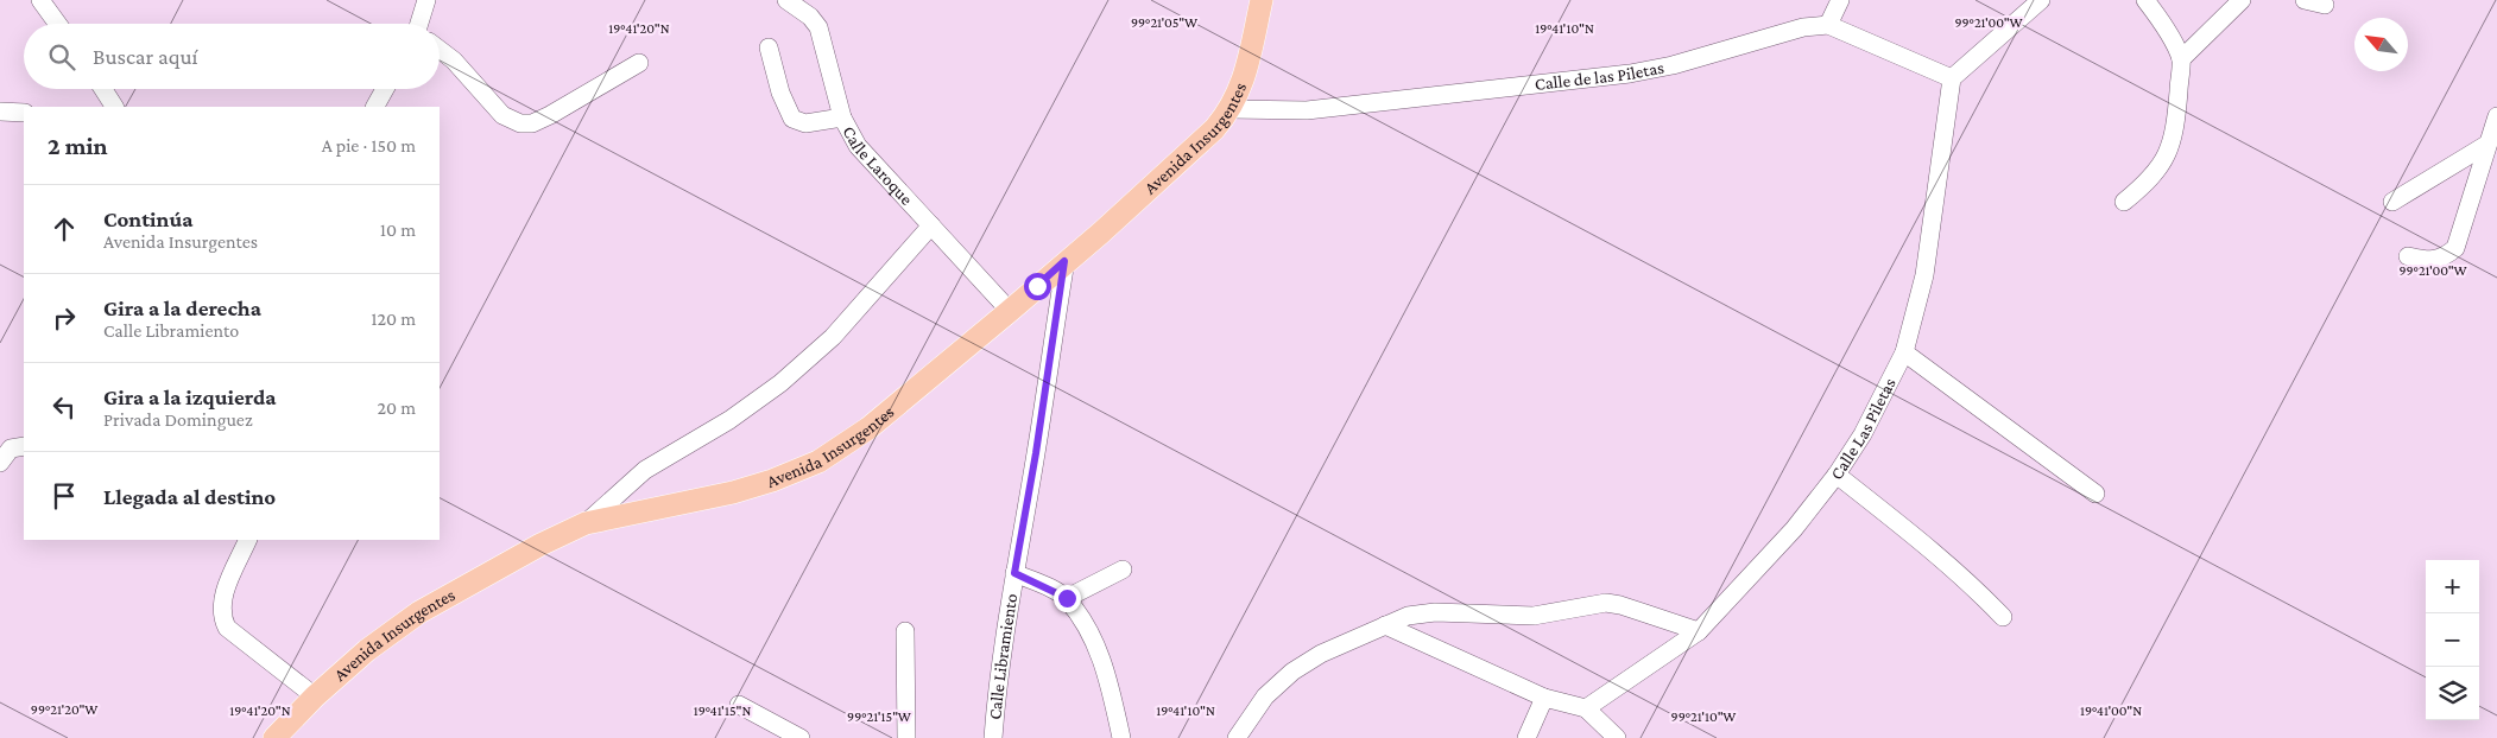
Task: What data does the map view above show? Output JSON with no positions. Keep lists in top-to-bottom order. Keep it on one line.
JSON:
{"streets":{"main road":["Avenida Insurgentes"],"street":["Calle de las Piletas","Calle Laroque","Calle Las Piletas","Calle Libramiento"]},"crossings":[["Calle de las Piletas","Avenida Insurgentes"],["Avenida Insurgentes","Calle Laroque"],["Avenida Insurgentes","Calle Libramiento"]],"north":"top left","page":{"search":"Buscar aquí","heading":["2 min","A pie · 150 m"],"list":[["Continúa","Avenida Insurgentes","10 m"],["Gira a la derecha","Calle Libramiento","120 m"],["Gira a la izquierda","Privada Dominguez","20 m"],"Llegada al destino"],"map_buttons":["+","−"]},"coordinates":["99°21'05\"W","99°21'00\"W","19°41'20\"N","19°41'10\"N","99°21'20\"W","19°41'15\"N","19°41'00\"N","99°21'15\"W","99°21'10\"W"]}
